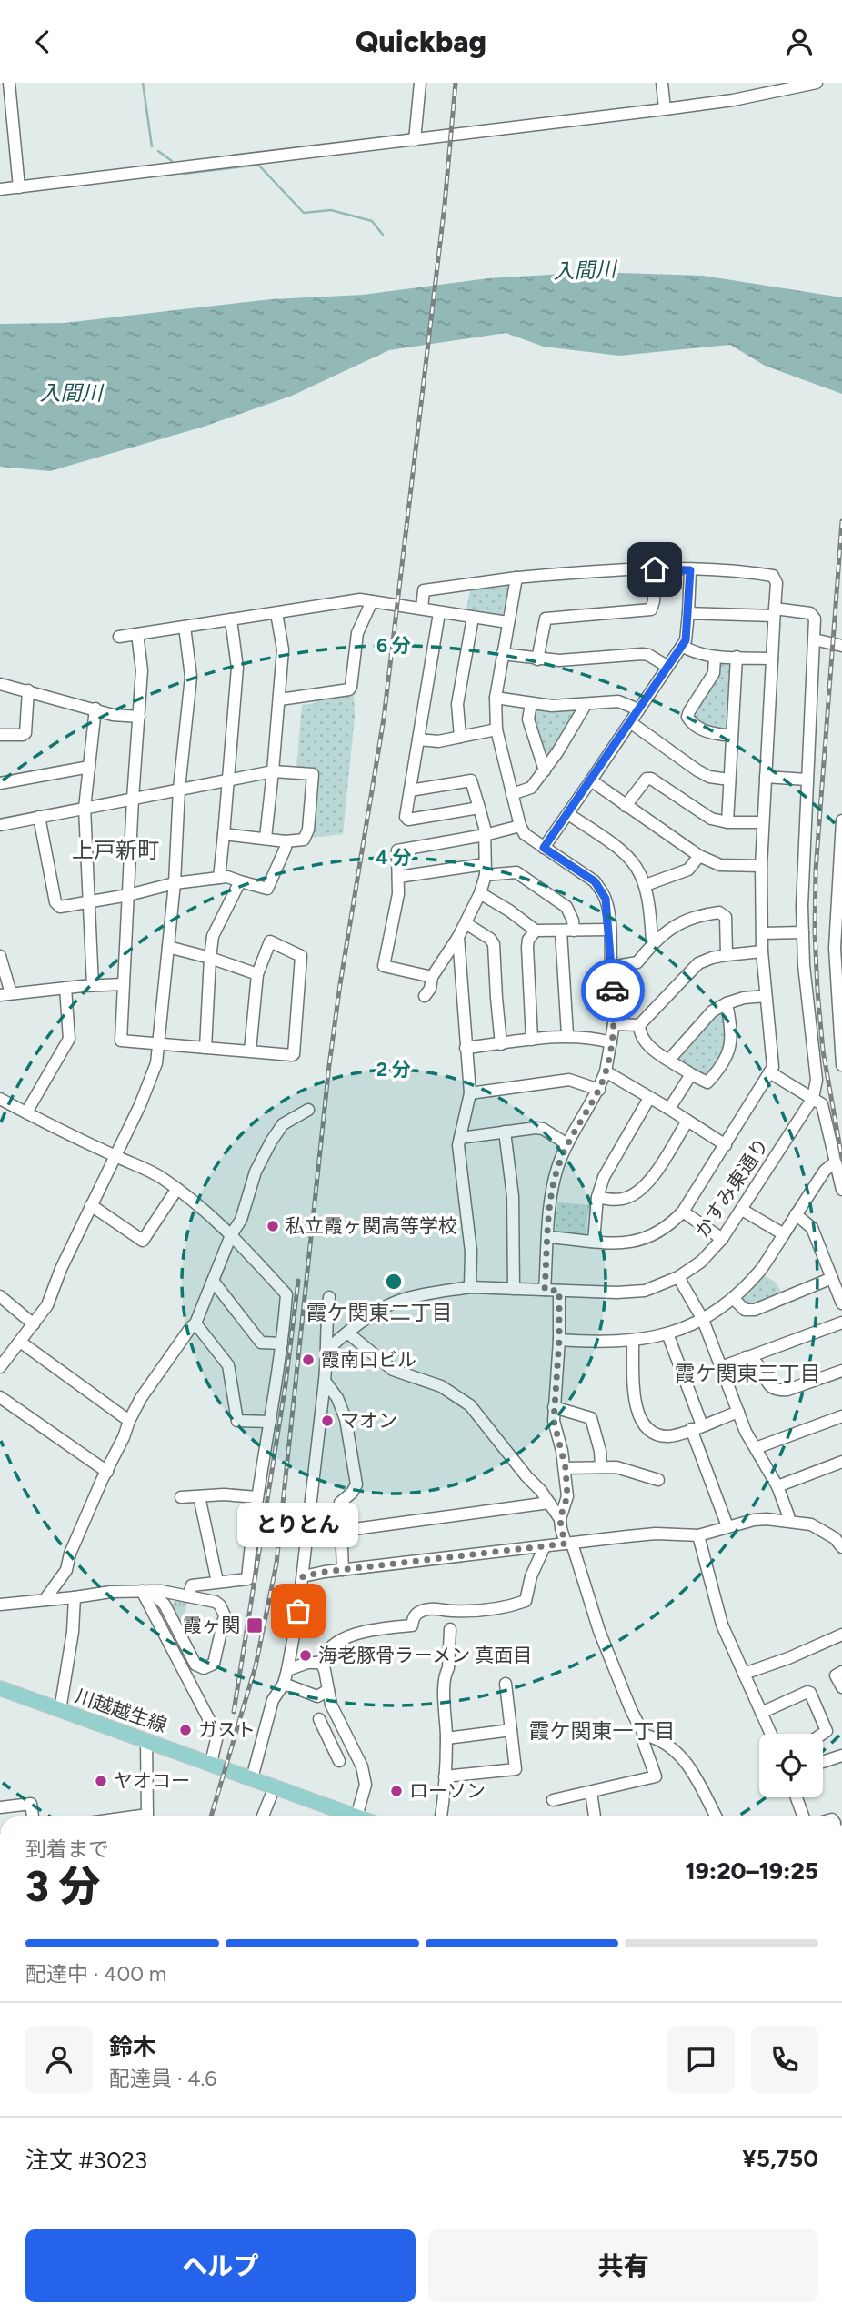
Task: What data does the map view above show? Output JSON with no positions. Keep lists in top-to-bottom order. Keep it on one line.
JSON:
{"streets":{"main road":["川越越生線"],"street":["かすみ東通り"]},"districts":["上戸新町","霞ケ関東二丁目","霞ケ関東三丁目","霞ケ関東一丁目"],"water":["入間川"],"places":{"other":["私立霞ヶ関高等学校","霞南口ビル","マオン","とりとん","海老豚骨ラーメン 真面目","ガスト","ヤオコー","ローソン"],"transit":["霞ヶ関"]},"page":{"header":"Quickbag","bubble":"とりとん","heading":["3 分","到着まで","19:20–19:25"],"panel":["鈴木","配達員 · 4.6","注文 #3023","¥5,750"],"bar":"配達中 · 400 m","buttons":["ヘルプ","共有"]},"rings":["6 分","4 分","2 分"]}
